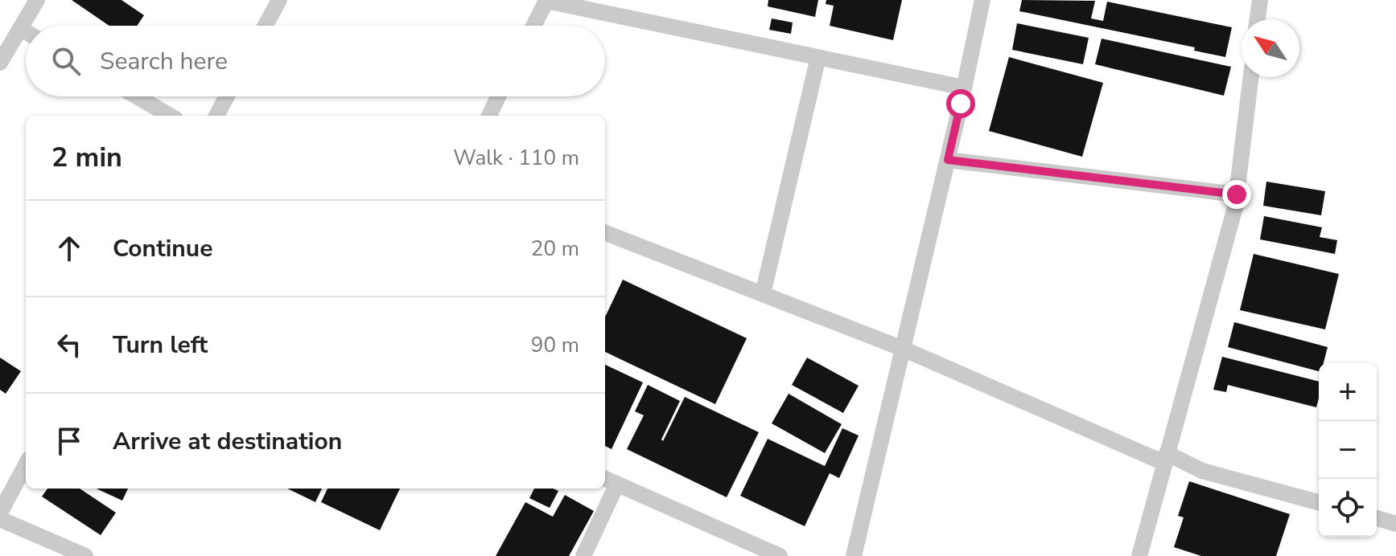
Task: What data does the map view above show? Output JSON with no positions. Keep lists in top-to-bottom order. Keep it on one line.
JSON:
{"north":"top left","page":{"search":"Search here","heading":["2 min","Walk · 110 m"],"list":[["Continue","20 m"],["Turn left","90 m"],"Arrive at destination"],"map_buttons":["+","−"]}}
